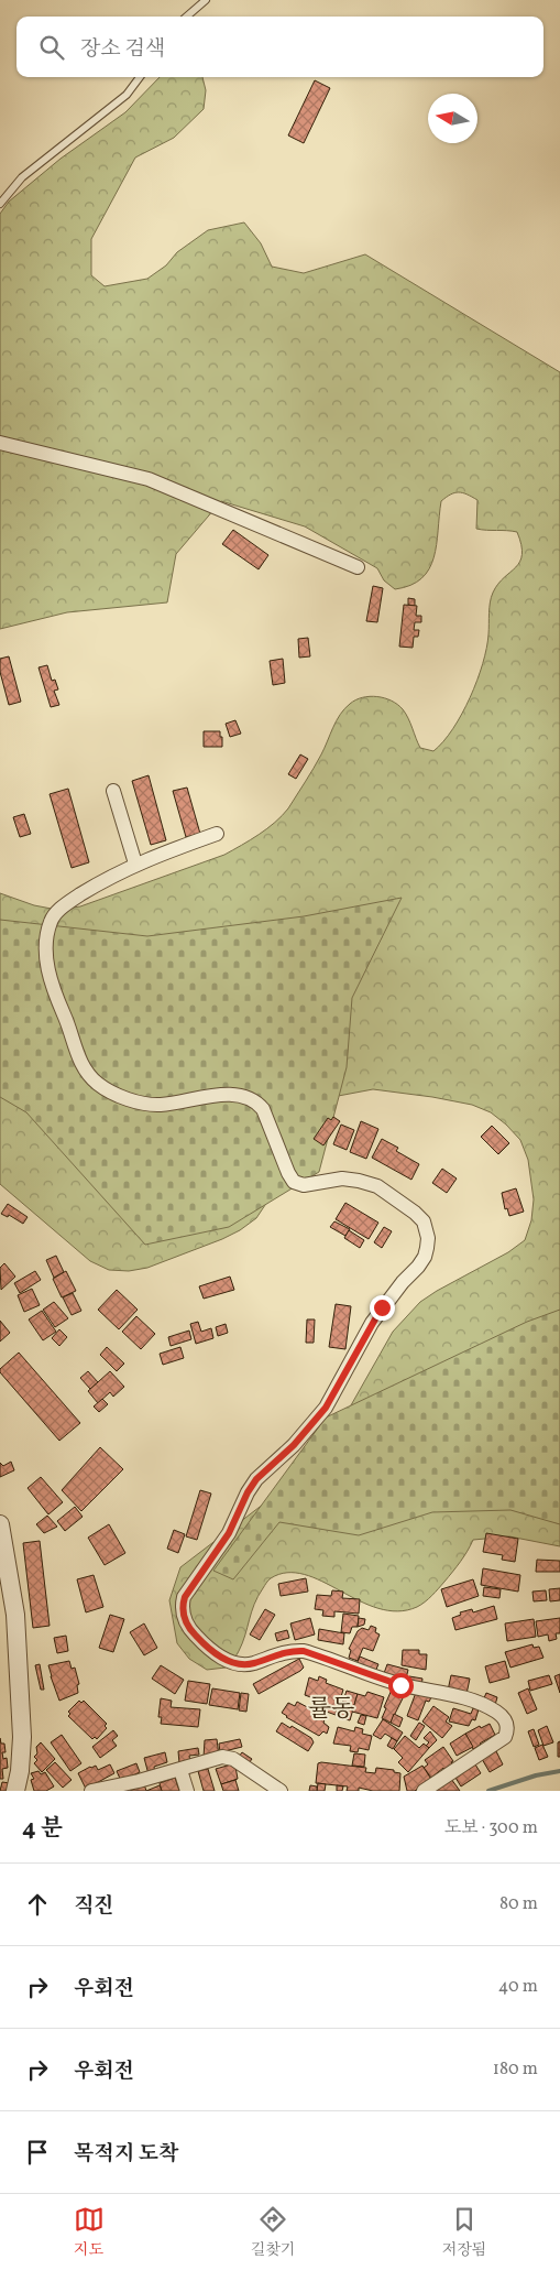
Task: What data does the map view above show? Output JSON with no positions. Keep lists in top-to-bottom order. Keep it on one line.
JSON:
{"districts":["률동"],"north":"left","page":{"search":"장소 검색","heading":["4 분","도보 · 300 m"],"list":[["직진","80 m"],["우회전","40 m"],["우회전","180 m"],"목적지 도착"],"nav":["지도","길찾기","저장됨"]}}
